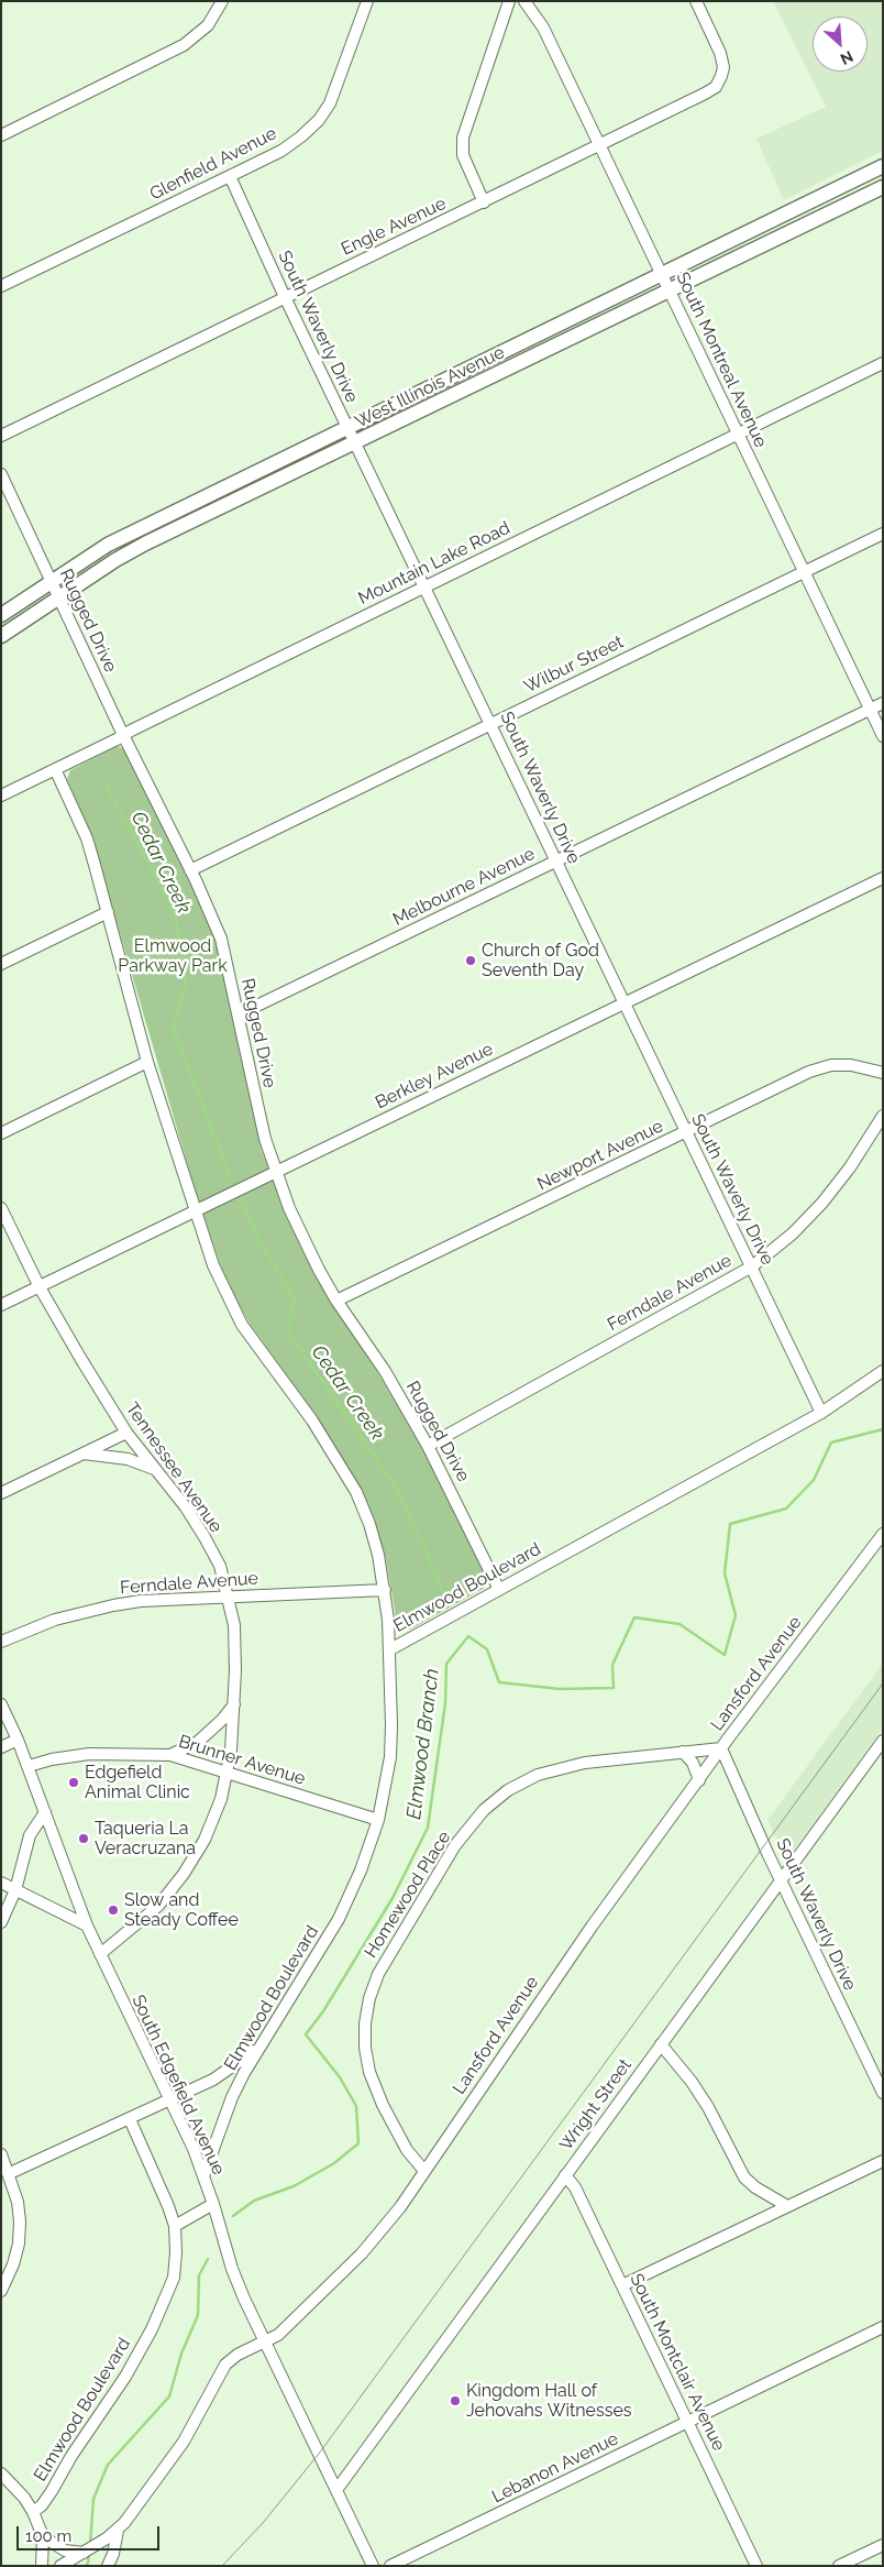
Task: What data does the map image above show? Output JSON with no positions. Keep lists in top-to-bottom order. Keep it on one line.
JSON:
{"streets":{"main road":["West Illinois Avenue"],"street":["Glenfield Avenue","Engle Avenue","South Waverly Drive","South Montreal Avenue","Mountain Lake Road","Rugged Drive","Wilbur Street","Melbourne Avenue","Berkley Avenue","Newport Avenue","Ferndale Avenue","Tennessee Avenue","Elmwood Boulevard","Lansford Avenue","Brunner Avenue","Homewood Place","South Edgefield Avenue","Wright Street","South Montclair Avenue","Lebanon Avenue"]},"crossings":[["Glenfield Avenue","South Waverly Drive"],["Engle Avenue","South Waverly Drive"],["Engle Avenue","South Montreal Avenue"],["South Waverly Drive","West Illinois Avenue"],["South Waverly Drive","Mountain Lake Road"],["South Waverly Drive","Wilbur Street"],["South Waverly Drive","Melbourne Avenue"],["South Waverly Drive","Berkley Avenue"],["South Waverly Drive","Newport Avenue"],["South Waverly Drive","Ferndale Avenue"],["South Waverly Drive","Elmwood Boulevard"],["South Waverly Drive","Lansford Avenue"],["South Waverly Drive","Homewood Place"],["South Waverly Drive","Wright Street"],["South Montreal Avenue","West Illinois Avenue"],["South Montreal Avenue","Mountain Lake Road"],["South Montreal Avenue","Wilbur Street"],["South Montreal Avenue","Melbourne Avenue"],["West Illinois Avenue","Rugged Drive"],["Mountain Lake Road","Rugged Drive"],["Rugged Drive","Wilbur Street"],["Rugged Drive","Melbourne Avenue"],["Rugged Drive","Berkley Avenue"],["Rugged Drive","Newport Avenue"],["Rugged Drive","Ferndale Avenue"],["Rugged Drive","Elmwood Boulevard"],["Berkley Avenue","Tennessee Avenue"],["Ferndale Avenue","Tennessee Avenue"],["Tennessee Avenue","Brunner Avenue"],["Tennessee Avenue","South Edgefield Avenue"],["Elmwood Boulevard","Brunner Avenue"],["Elmwood Boulevard","South Edgefield Avenue"],["Lansford Avenue","Homewood Place"],["Lansford Avenue","South Edgefield Avenue"],["Brunner Avenue","South Edgefield Avenue"],["South Edgefield Avenue","Wright Street"],["Wright Street","South Montclair Avenue"],["South Montclair Avenue","Lebanon Avenue"]],"water":["Cedar Creek","Elmwood Branch"],"parks":["Elmwood Parkway Park"],"places":["Church of God Seventh Day","Edgefield Animal Clinic","Taqueria La Veracruzana","Slow and Steady Coffee","Kingdom Hall of Jehovahs Witnesses"],"scale_bar":"100 m","north":"bottom right"}
